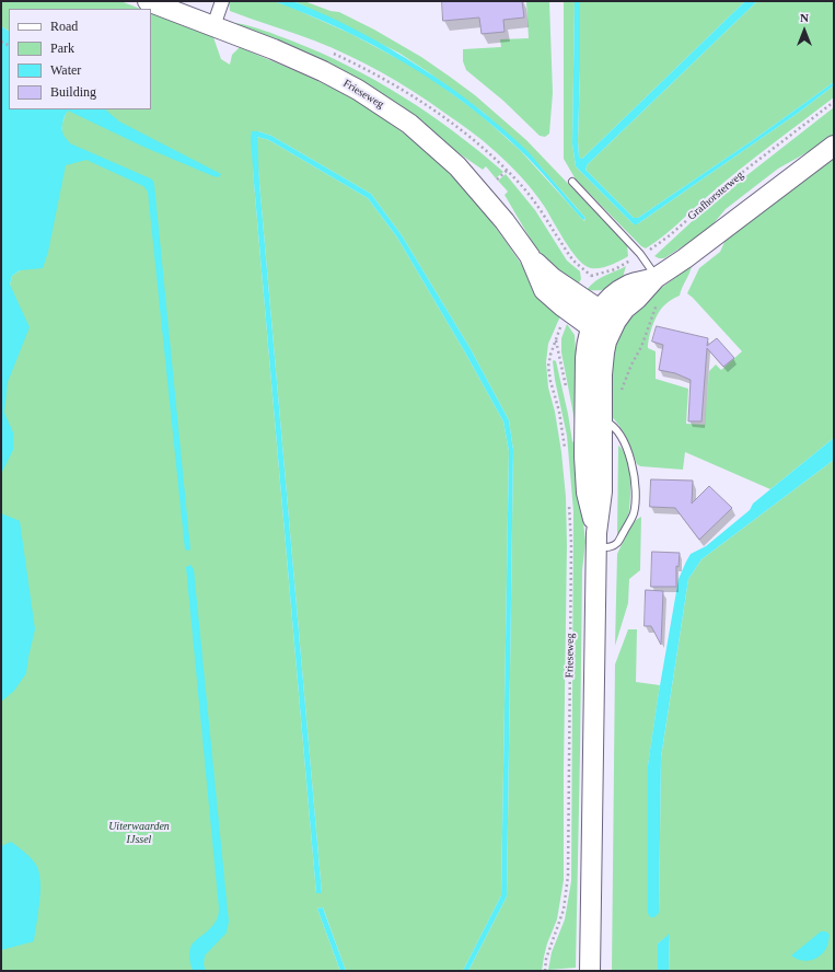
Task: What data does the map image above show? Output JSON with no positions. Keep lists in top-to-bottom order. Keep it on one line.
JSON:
{"streets":{"main road":["Frieseweg"],"path":["Grafhorsterweg"]},"parks":["Uiterwaarden IJssel"],"legend":["Road","Park","Water","Building"],"north":"top"}
